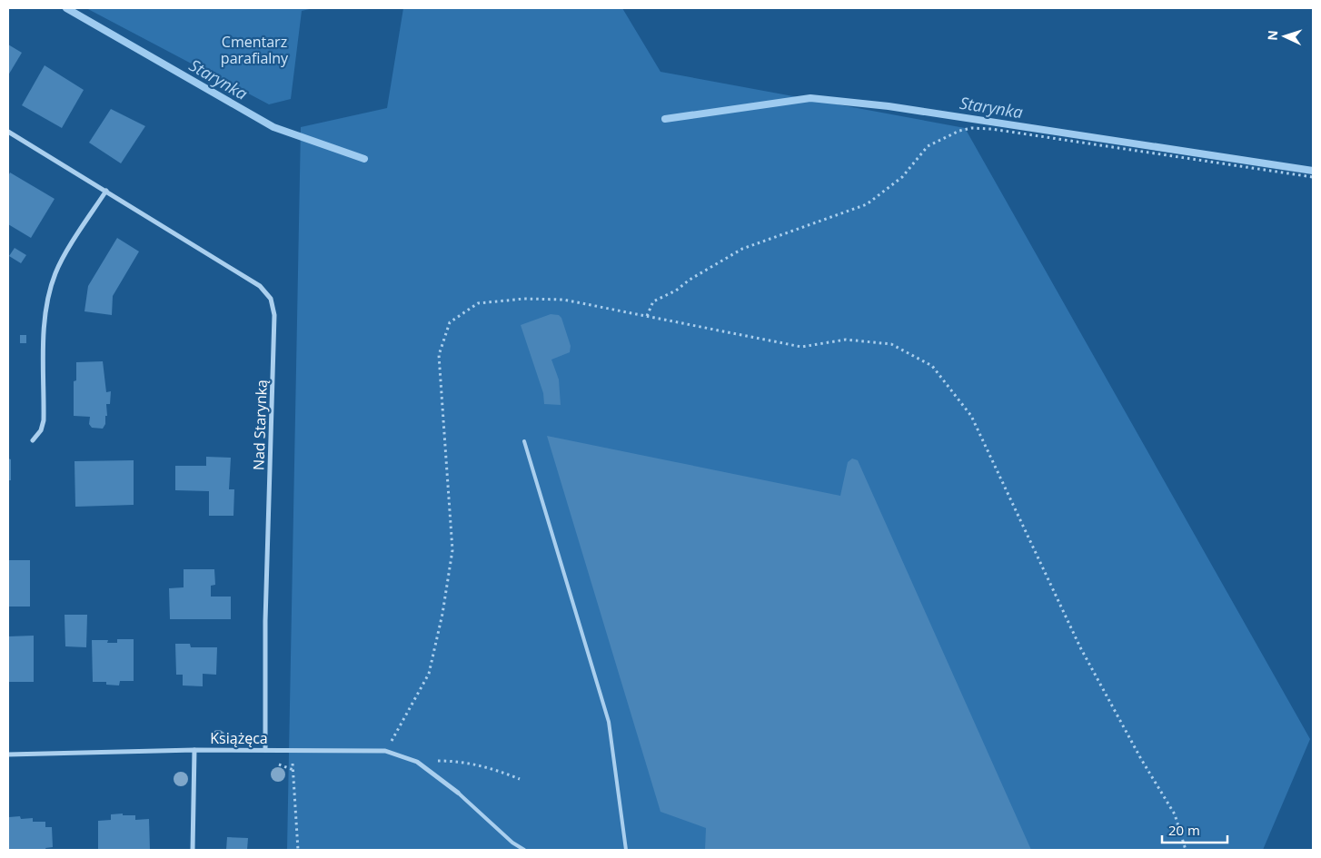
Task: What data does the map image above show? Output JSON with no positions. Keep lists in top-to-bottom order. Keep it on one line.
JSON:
{"streets":{"street":["Nad Starynką","Książęca"]},"crossings":[["Nad Starynką","Książęca"]],"water":["Starynka"],"parks":["Cmentarz parafialny"],"scale_bar":"20 m","north":"left"}
